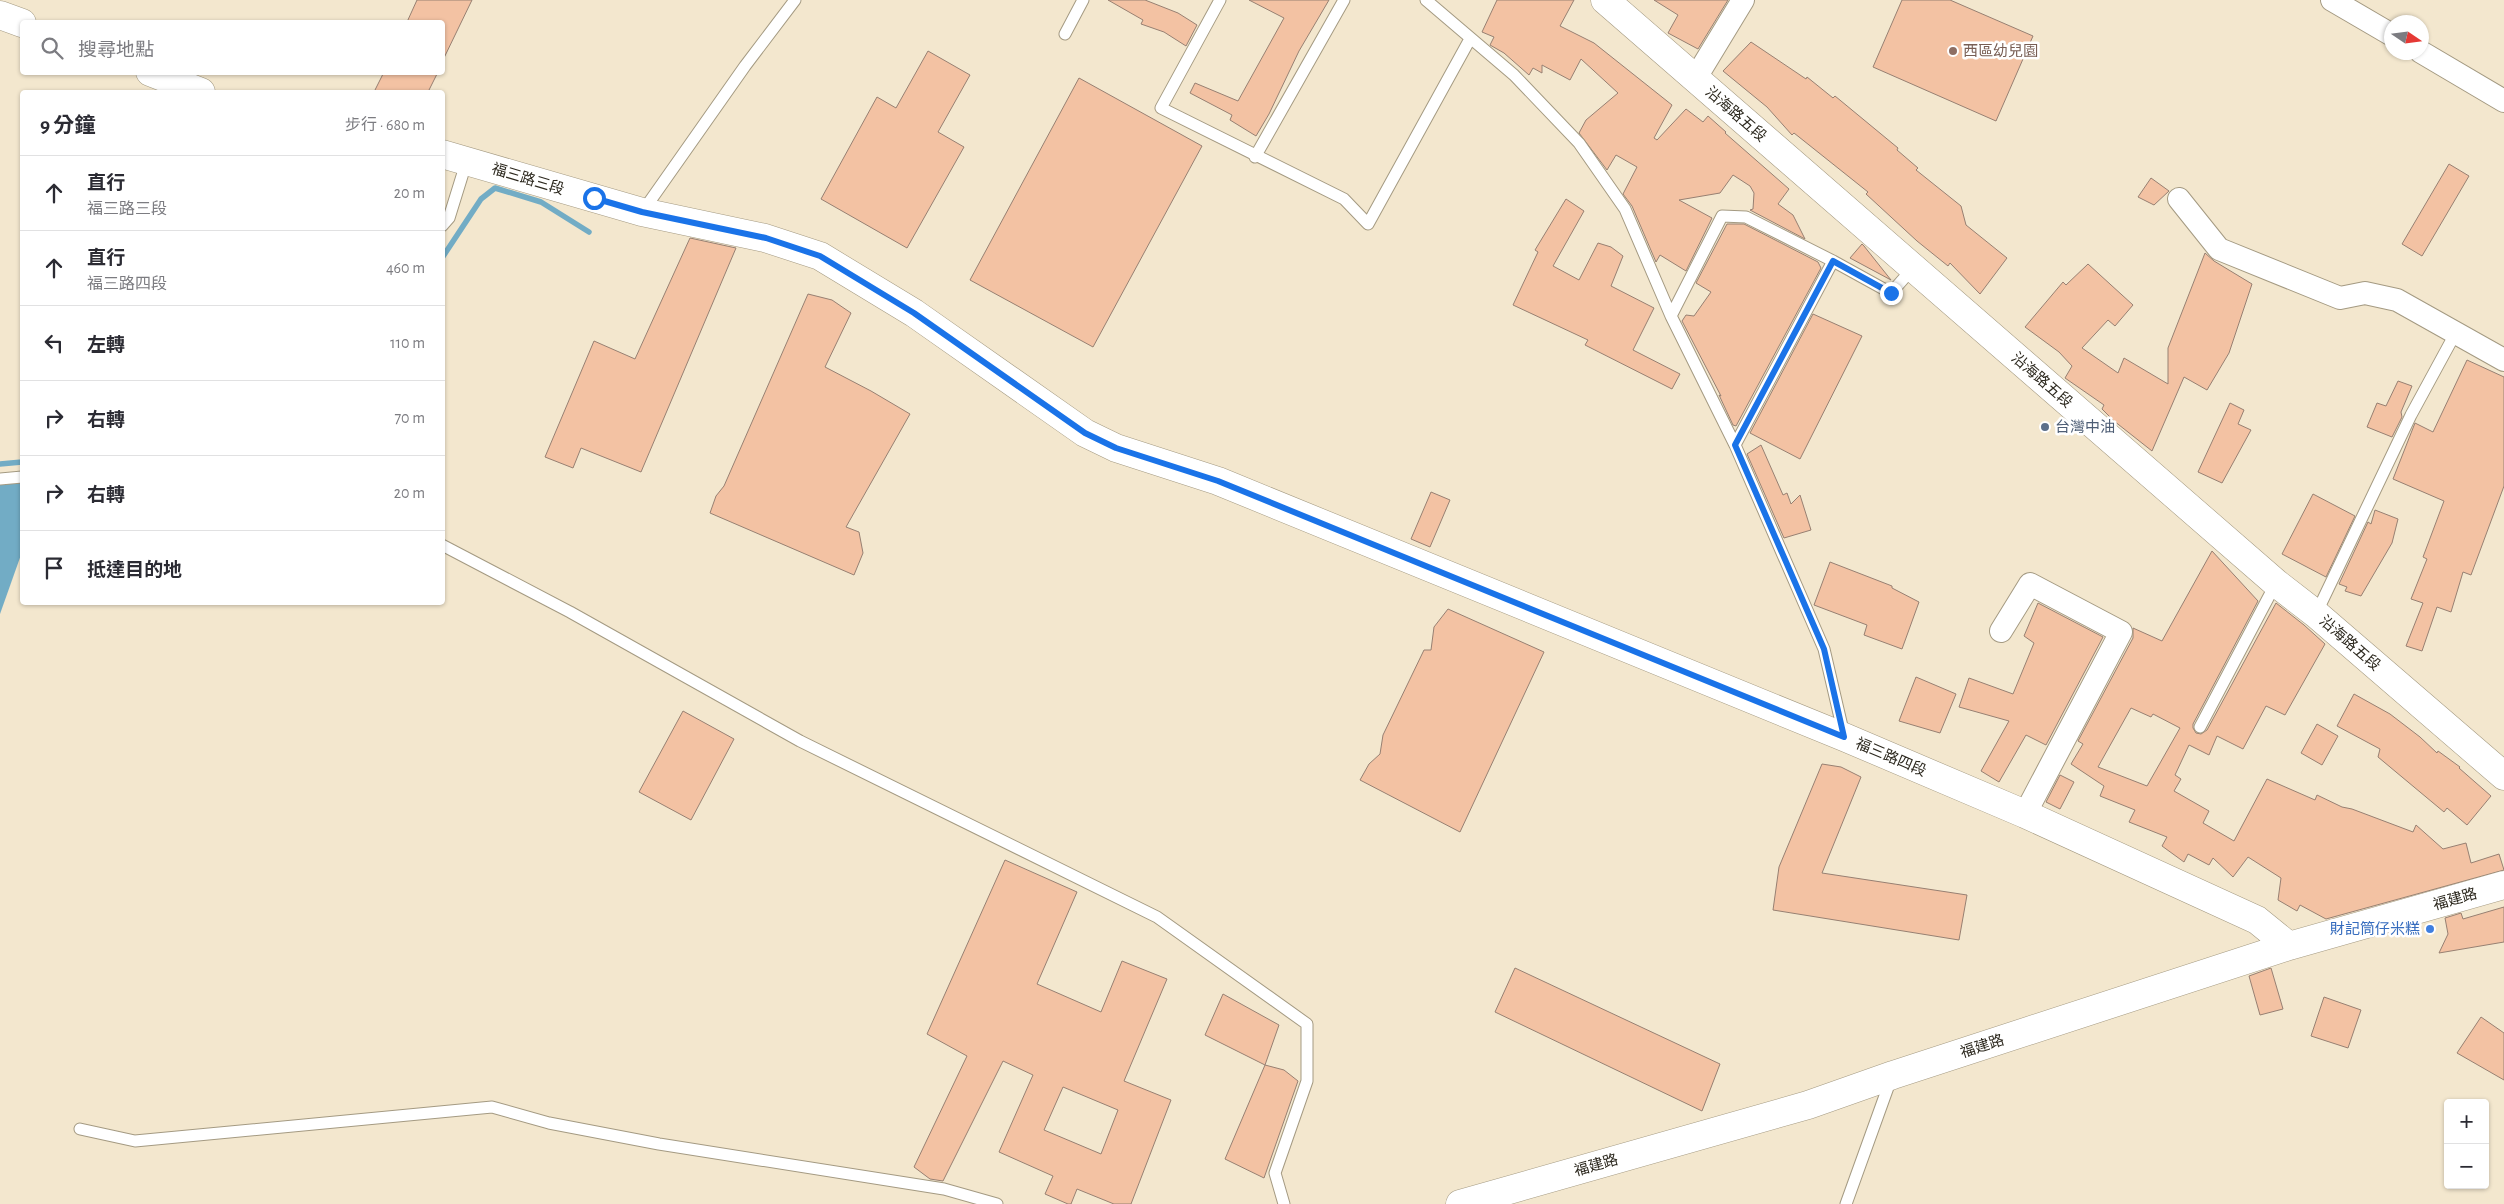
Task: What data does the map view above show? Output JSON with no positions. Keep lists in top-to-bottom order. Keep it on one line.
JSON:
{"streets":{"street":["沿海路五段","福三路三段","福三路四段","福建路"]},"crossings":[["福三路三段","福三路四段"],["福三路四段","福建路"]],"places":["西區幼兒園","台灣中油","財記筒仔米糕"],"north":"right","page":{"search":"搜尋地點","heading":["9 分鐘","步行 · 680 m"],"list":[["直行","福三路三段","20 m"],["直行","福三路四段","460 m"],["左轉","110 m"],["右轉","70 m"],["右轉","20 m"],"抵達目的地"],"map_buttons":["+","−"]}}
